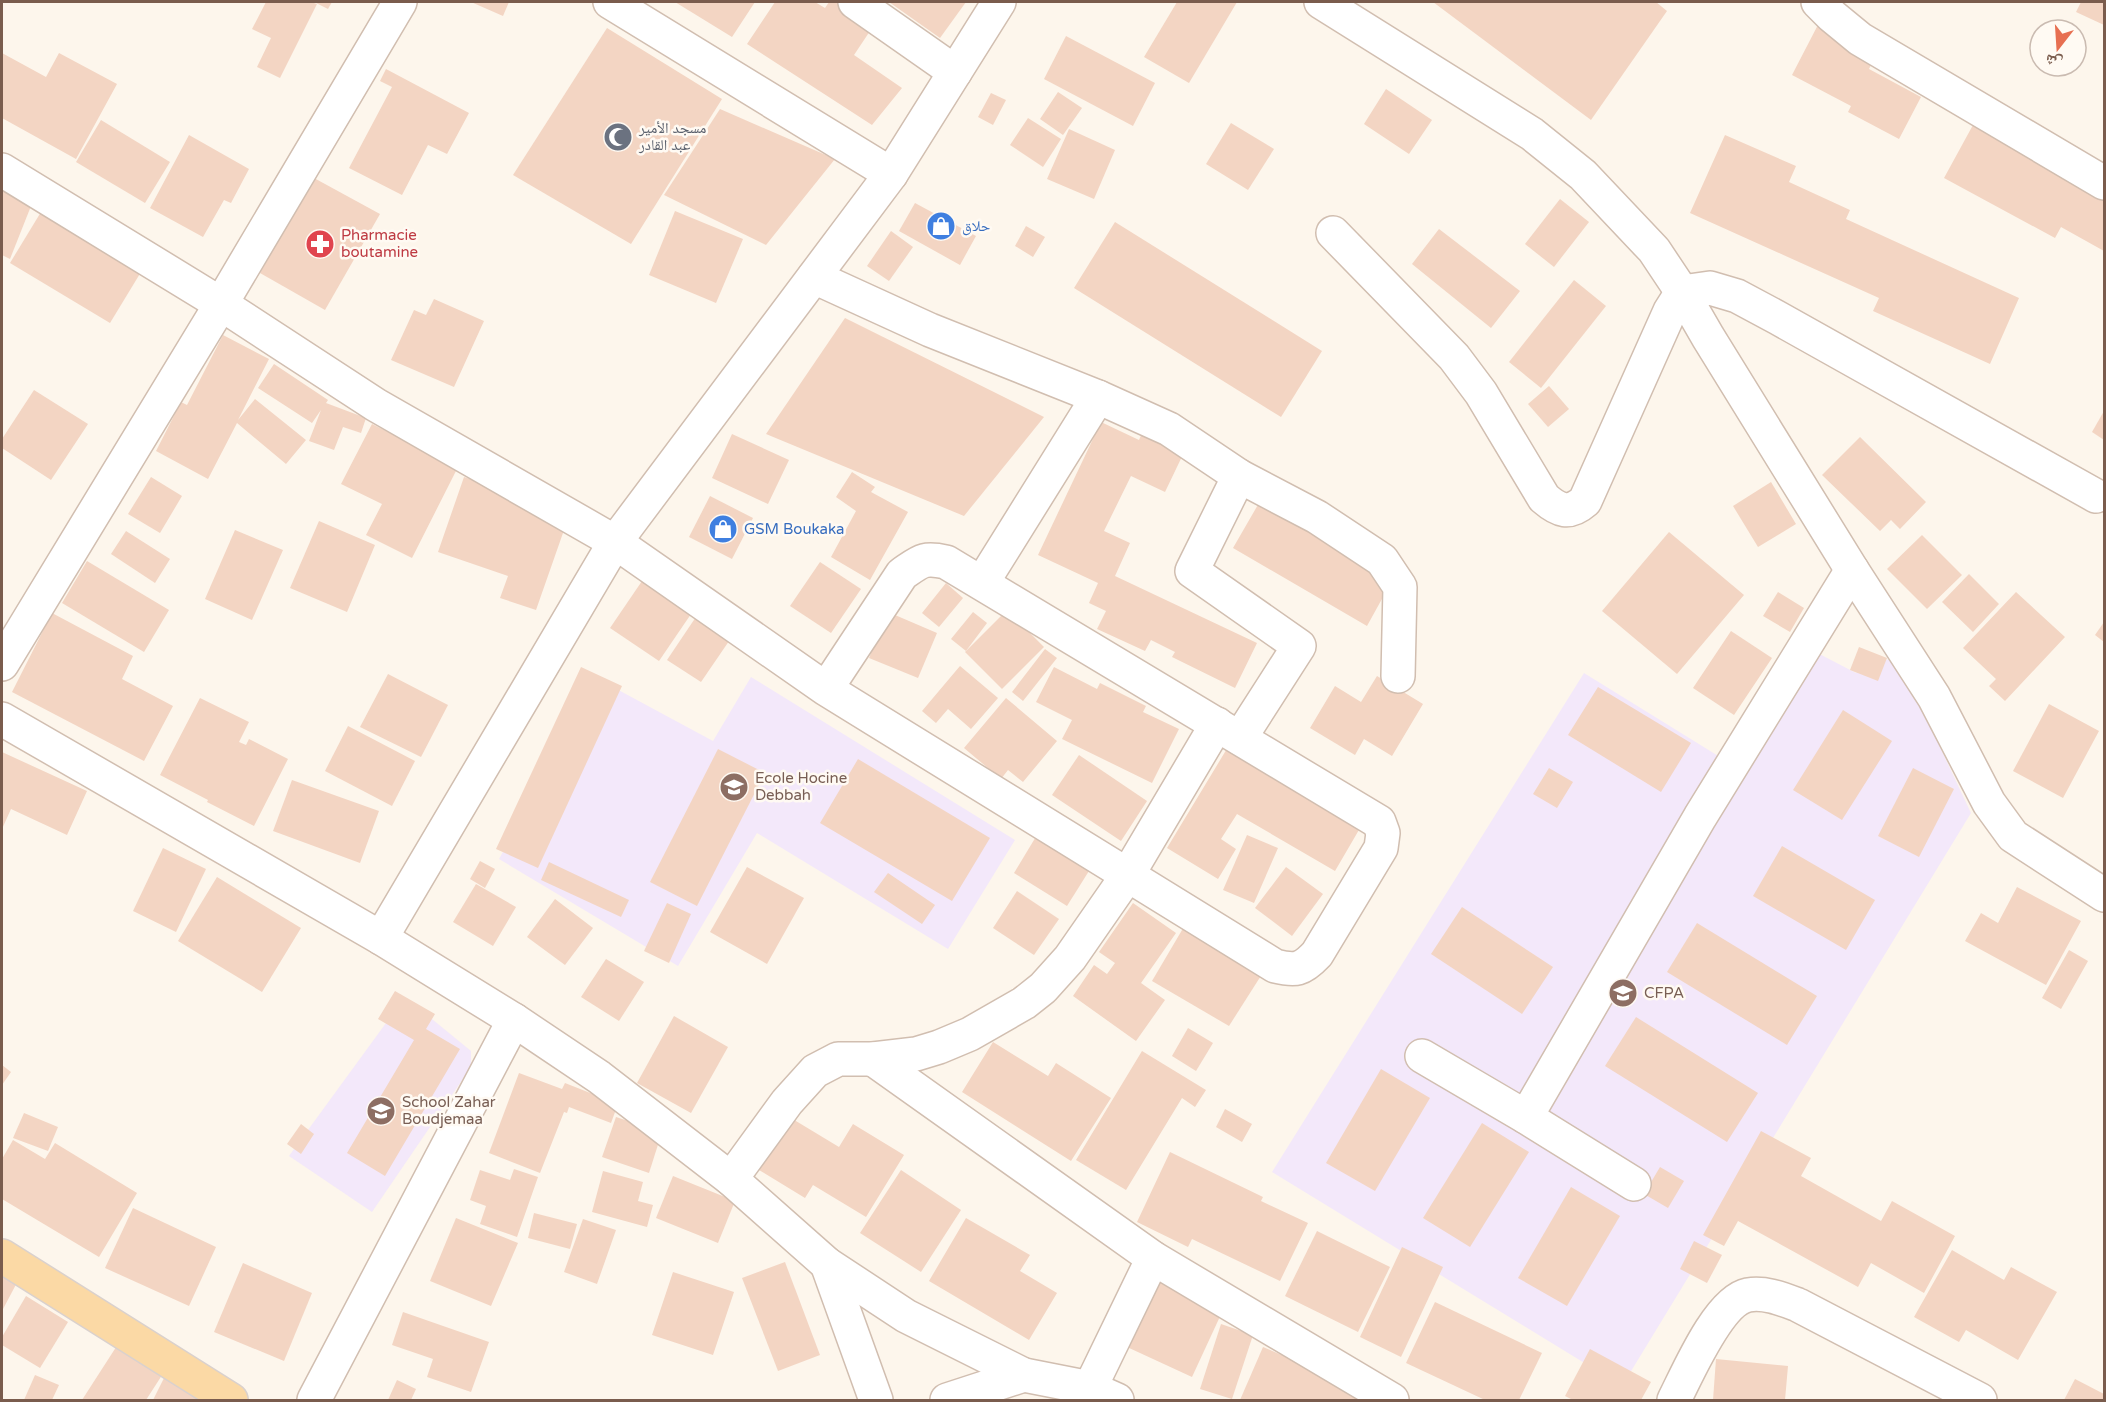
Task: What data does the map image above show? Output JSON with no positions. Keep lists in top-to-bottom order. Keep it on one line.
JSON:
{"places":{"mosque":["مسجد الأمير عبد القادر"],"shop":["حلاق","GSM Boukaka"],"pharmacy":["Pharmacie boutamine"],"school or university":["Ecole Hocine Debbah","CFPA","School Zahar Boudjemaa"]},"north":"bottom"}
